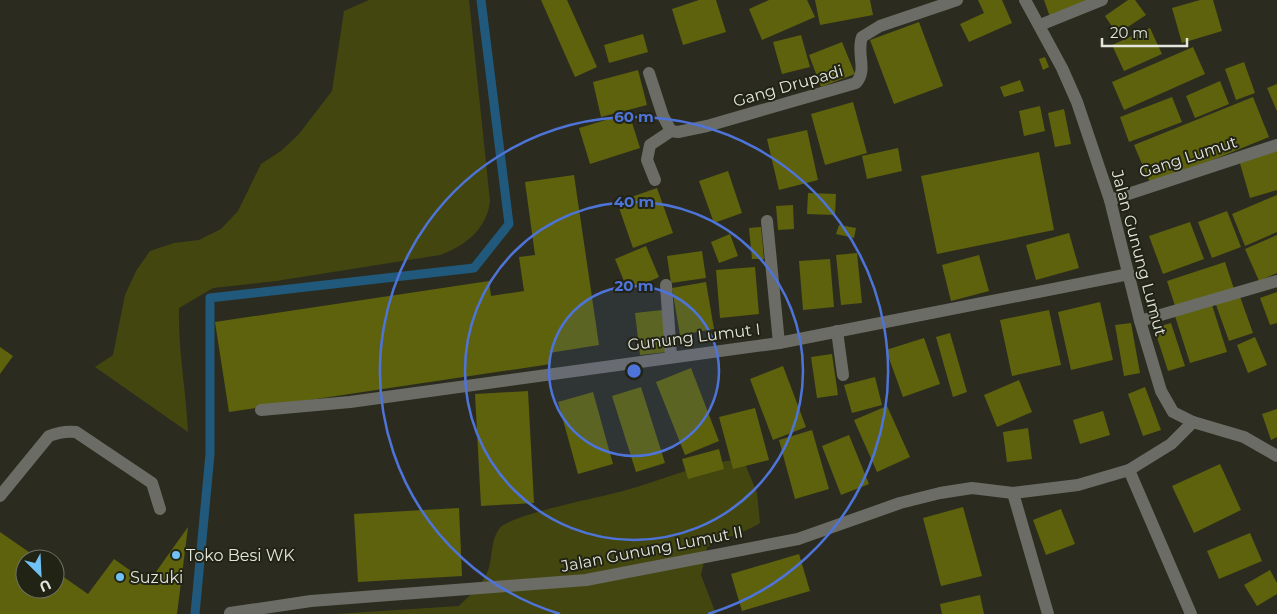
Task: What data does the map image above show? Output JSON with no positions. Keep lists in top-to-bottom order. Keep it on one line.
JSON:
{"streets":{"street":["Gang Drupadi","Gang Lumut","Jalan Gunung Lumut","Gunung Lumut I","Jalan Gunung Lumut II"]},"crossings":[["Gang Lumut","Jalan Gunung Lumut"],["Jalan Gunung Lumut","Gunung Lumut I"],["Jalan Gunung Lumut","Jalan Gunung Lumut II"]],"places":["Toko Besi WK","Suzuki"],"scale_bar":"20 m","north":"bottom right","rings":["60 m","40 m","20 m"]}
